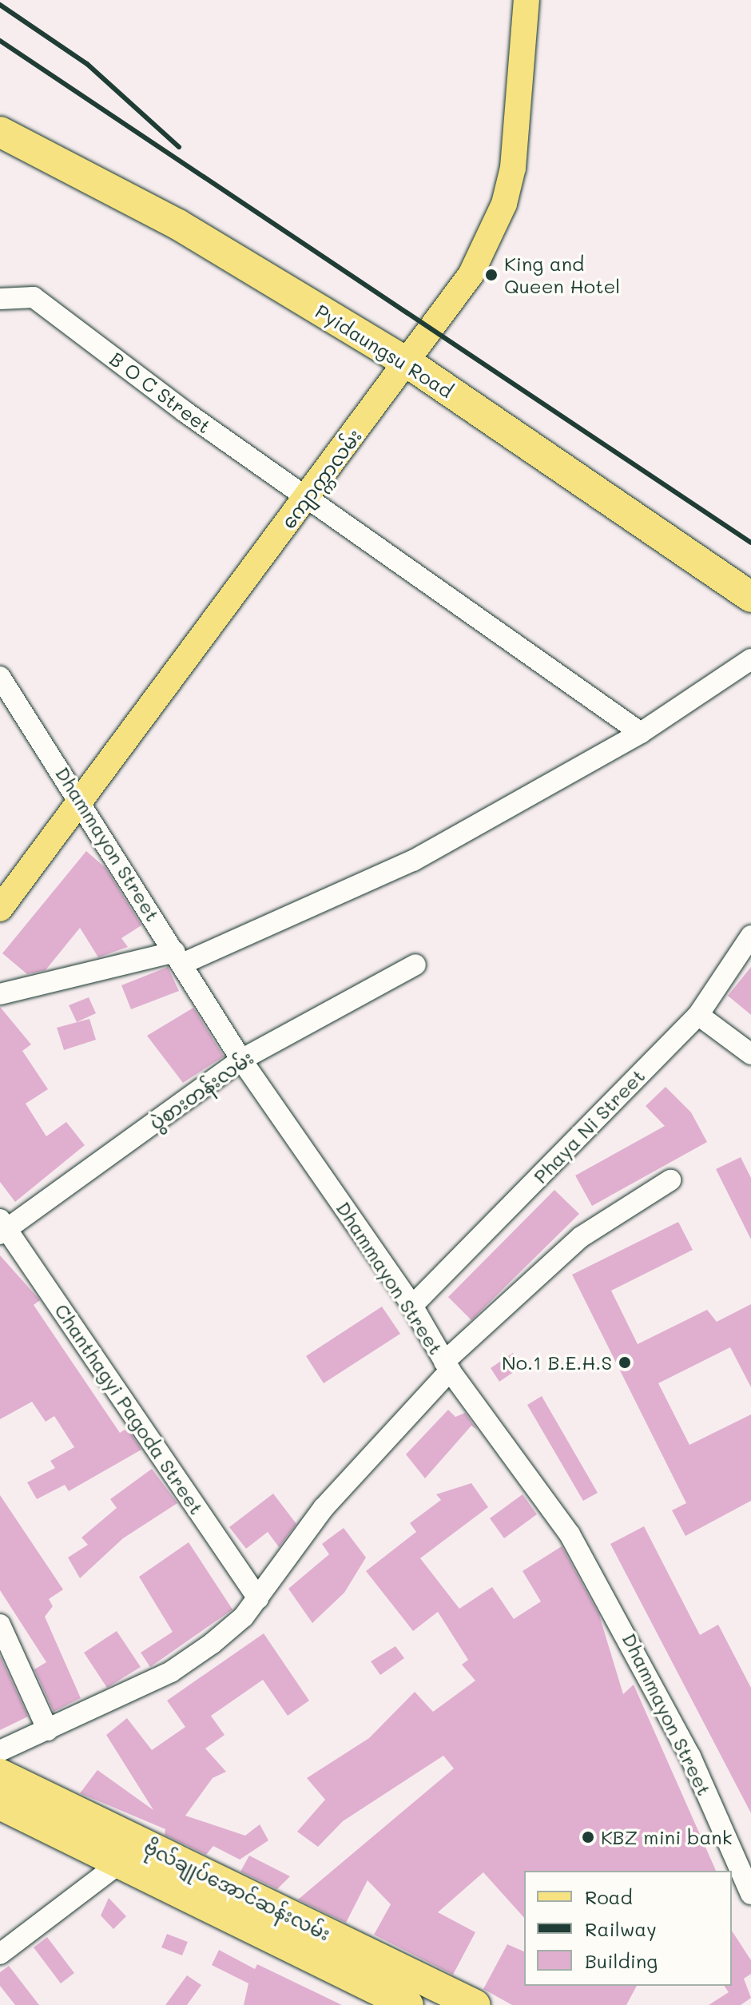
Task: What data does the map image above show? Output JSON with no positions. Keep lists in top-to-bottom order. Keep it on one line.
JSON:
{"streets":{"highway":["Pyidaungsu Road","ဗိုလ်ချုပ်အောင်ဆန်းလမ်း"],"main road":["ကျောက္ကာလမ်း"],"street":["B O C Street","Dhammayon Street","ပွဲစားတန်းလမ်း","Phaya Ni Street","Chanthagyi Pagoda Street"]},"crossings":[["Pyidaungsu Road","ကျောက္ကာလမ်း"],["B O C Street","ကျောက္ကာလမ်း"],["ကျောက္ကာလမ်း","Dhammayon Street"],["Dhammayon Street","ပွဲစားတန်းလမ်း"],["Dhammayon Street","Phaya Ni Street"],["ပွဲစားတန်းလမ်း","Chanthagyi Pagoda Street"]],"places":["King and Queen Hotel","No.1 B.E.H.S","KBZ mini bank"],"legend":["Road","Railway","Building"]}
